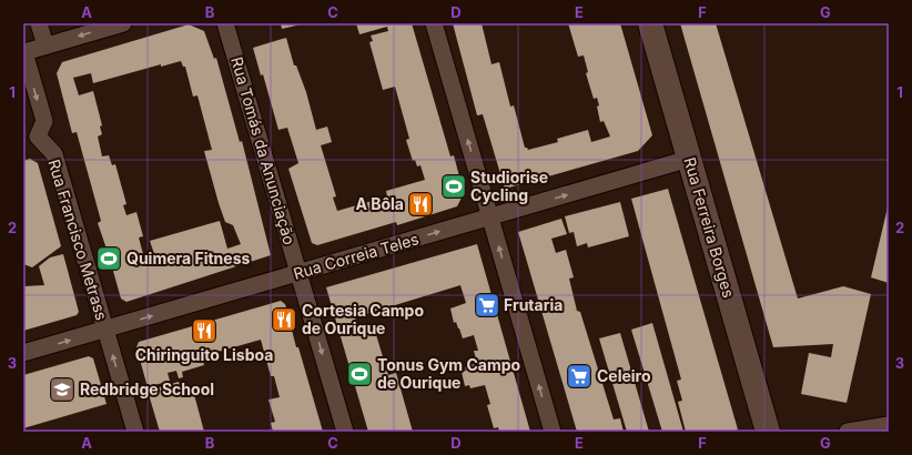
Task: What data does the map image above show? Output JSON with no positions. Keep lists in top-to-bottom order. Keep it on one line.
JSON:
{"streets":{"main road":["Rua Ferreira Borges"],"street":["Rua Tomás da Anunciação","Rua Francisco Metrass","Rua Correia Teles"]},"crossings":[["Rua Tomás da Anunciação","Rua Correia Teles"],["Rua Ferreira Borges","Rua Correia Teles"],["Rua Francisco Metrass","Rua Correia Teles"]],"one_way":["Rua Tomás da Anunciação","Rua Correia Teles"],"places":{"sports":["Studiorise Cycling","Quimera Fitness","Tonus Gym Campo de Ourique"],"restaurant":["A Bôla","Cortesia Campo de Ourique","Chiringuito Lisboa"],"supermarket":["Frutaria","Celeiro"],"school or university":["Redbridge School"]},"grid":{"columns":["A","B","C","D","E","F","G"],"rows":["1","2","3"]}}
